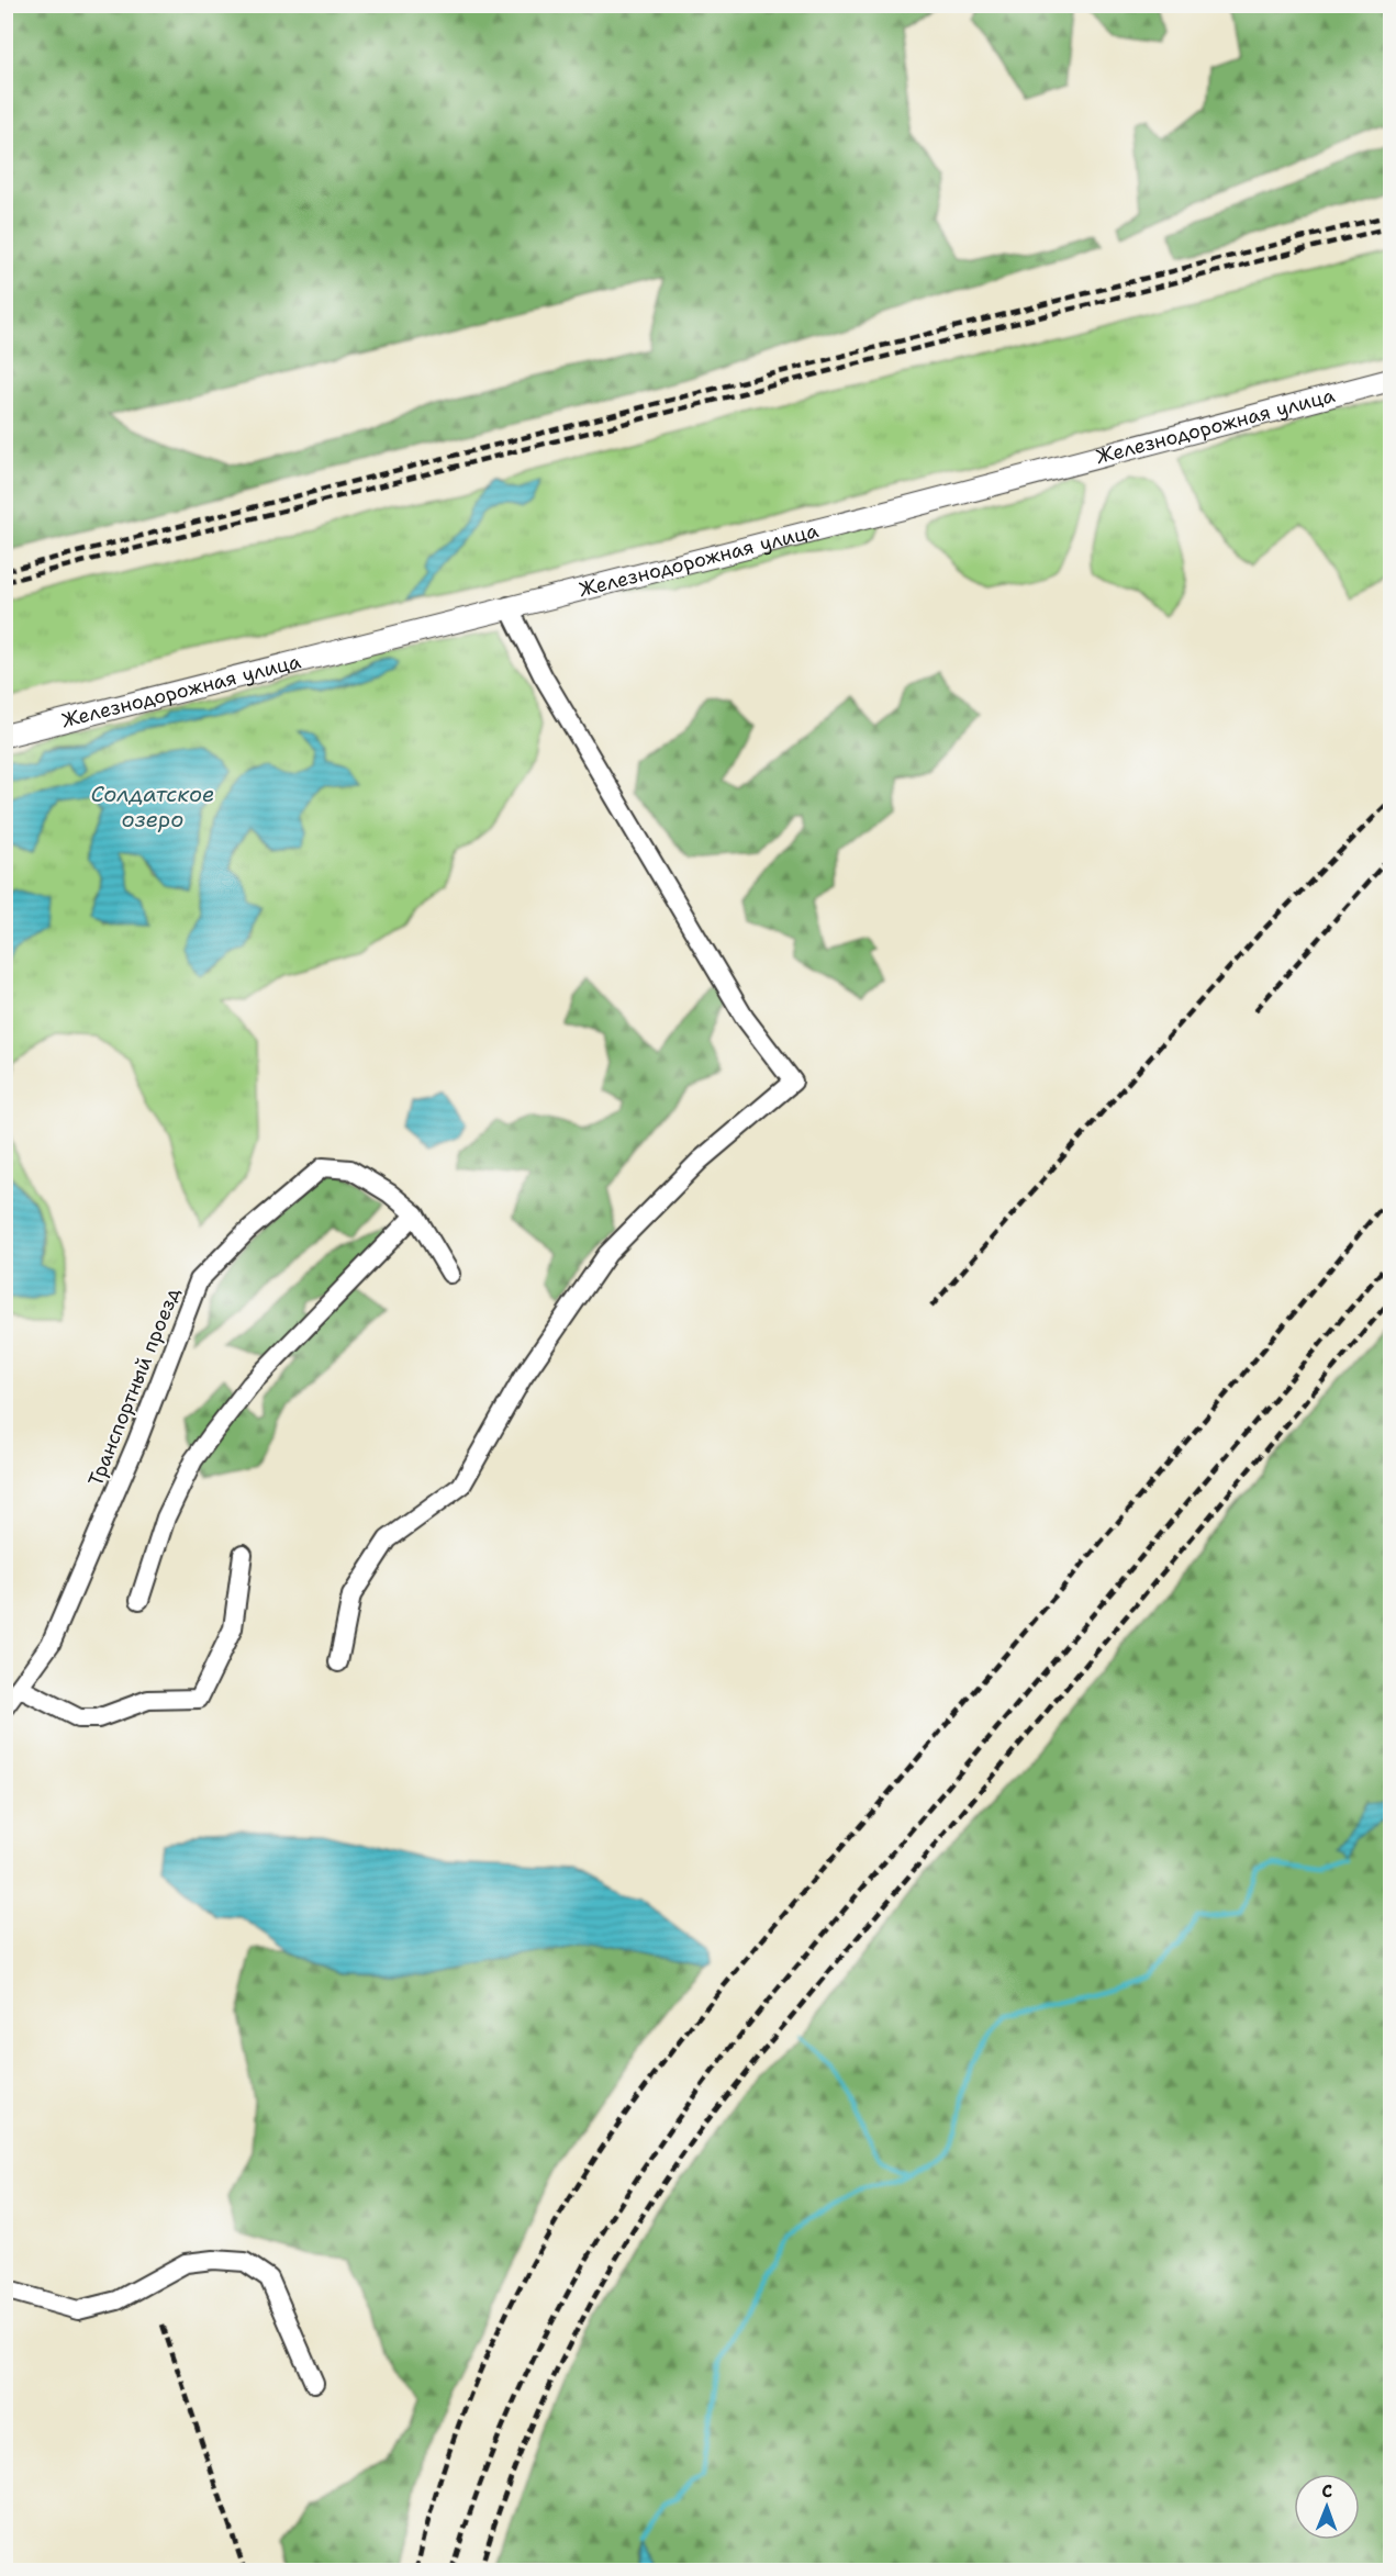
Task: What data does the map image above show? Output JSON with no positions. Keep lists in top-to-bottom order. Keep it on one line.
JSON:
{"streets":{"main road":["Железнодорожная улица"],"street":["Транспортный проезд"]},"water":["Солдатское озеро"],"north":"top"}
